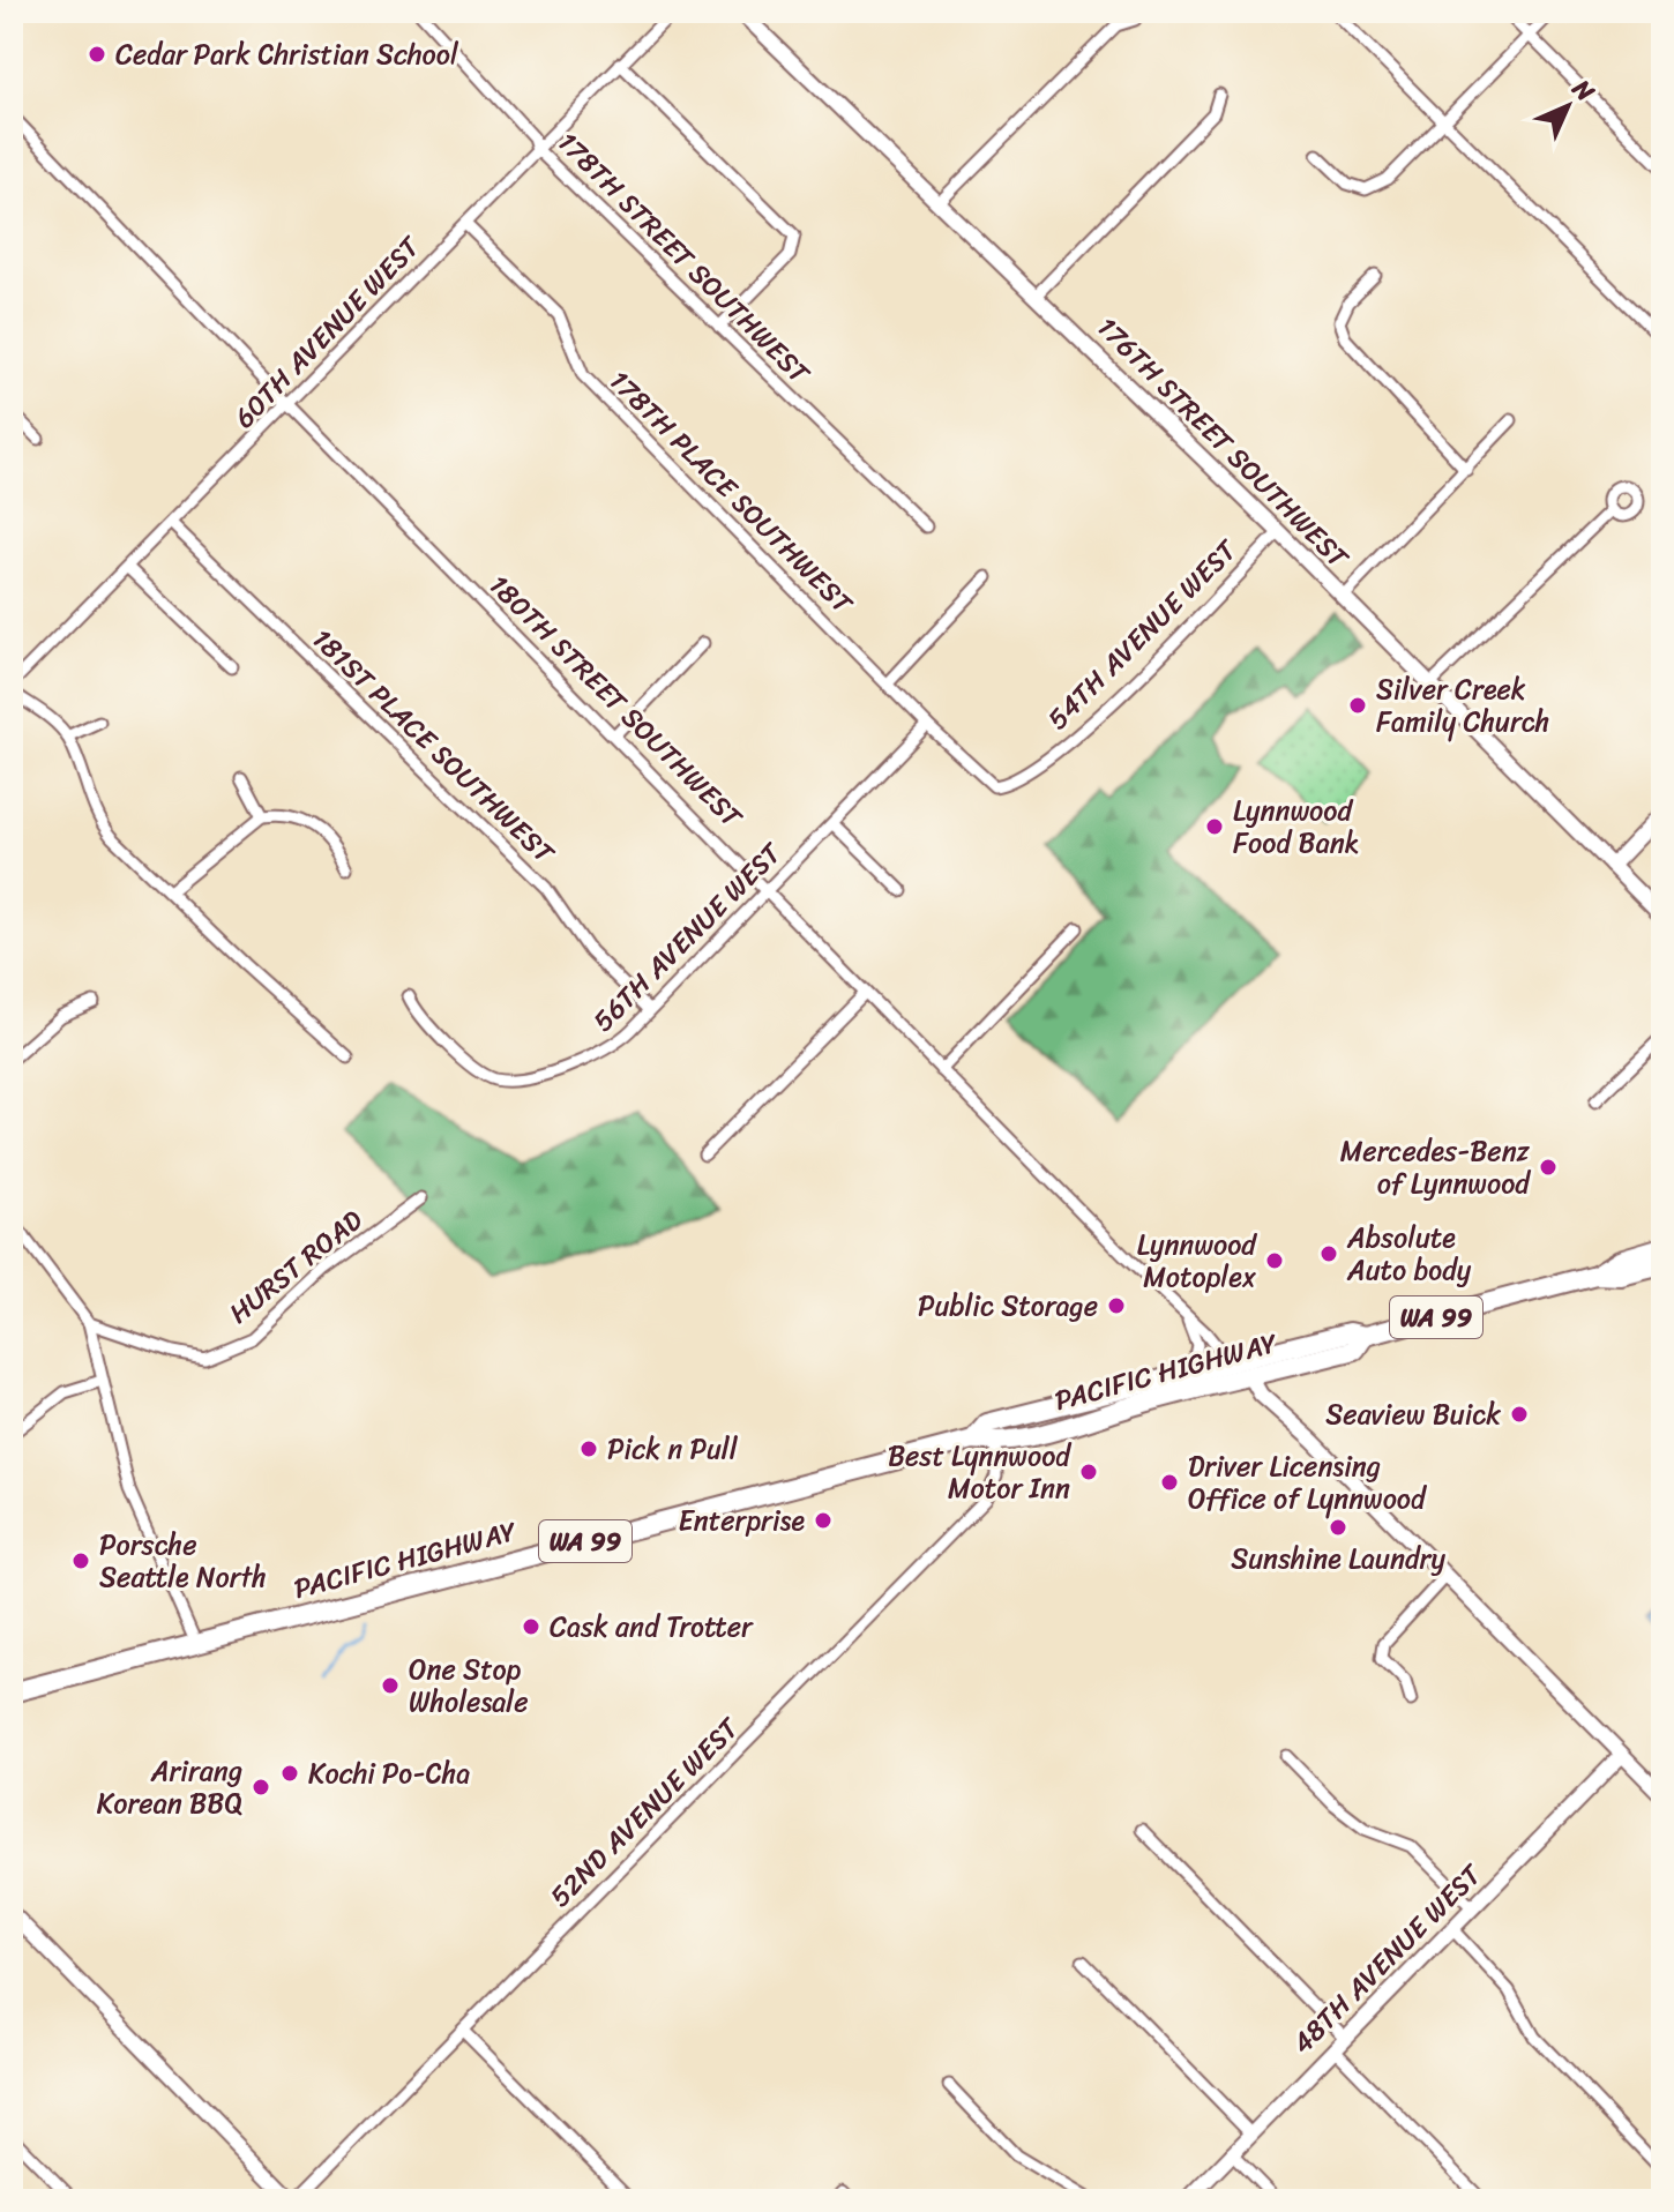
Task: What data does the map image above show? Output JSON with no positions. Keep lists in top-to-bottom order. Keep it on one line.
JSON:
{"streets":{"highway":["WA 99","PACIFIC HIGHWAY"],"street":["178TH STREET SOUTHWEST","60TH AVENUE WEST","176TH STREET SOUTHWEST","178TH PLACE SOUTHWEST","54TH AVENUE WEST","180TH STREET SOUTHWEST","181ST PLACE SOUTHWEST","56TH AVENUE WEST","HURST ROAD","52ND AVENUE WEST","48TH AVENUE WEST"]},"crossings":[["178TH STREET SOUTHWEST","60TH AVENUE WEST"],["60TH AVENUE WEST","178TH PLACE SOUTHWEST"],["60TH AVENUE WEST","180TH STREET SOUTHWEST"],["60TH AVENUE WEST","181ST PLACE SOUTHWEST"],["176TH STREET SOUTHWEST","54TH AVENUE WEST"],["178TH PLACE SOUTHWEST","54TH AVENUE WEST"],["178TH PLACE SOUTHWEST","56TH AVENUE WEST"],["180TH STREET SOUTHWEST","56TH AVENUE WEST"],["180TH STREET SOUTHWEST","PACIFIC HIGHWAY"],["181ST PLACE SOUTHWEST","56TH AVENUE WEST"],["PACIFIC HIGHWAY","52ND AVENUE WEST"]],"places":["Cedar Park Christian School","Silver Creek Family Church","Lynnwood Food Bank","Mercedes-Benz of Lynnwood","Absolute Auto body","Lynnwood Motoplex","Public Storage","Seaview Buick","Pick n Pull","Best Lynnwood Motor Inn","Driver Licensing Office of Lynnwood","Enterprise","Sunshine Laundry","Porsche Seattle North","Cask and Trotter","One Stop Wholesale","Kochi Po-Cha","Arirang Korean BBQ"],"north":"top right"}
